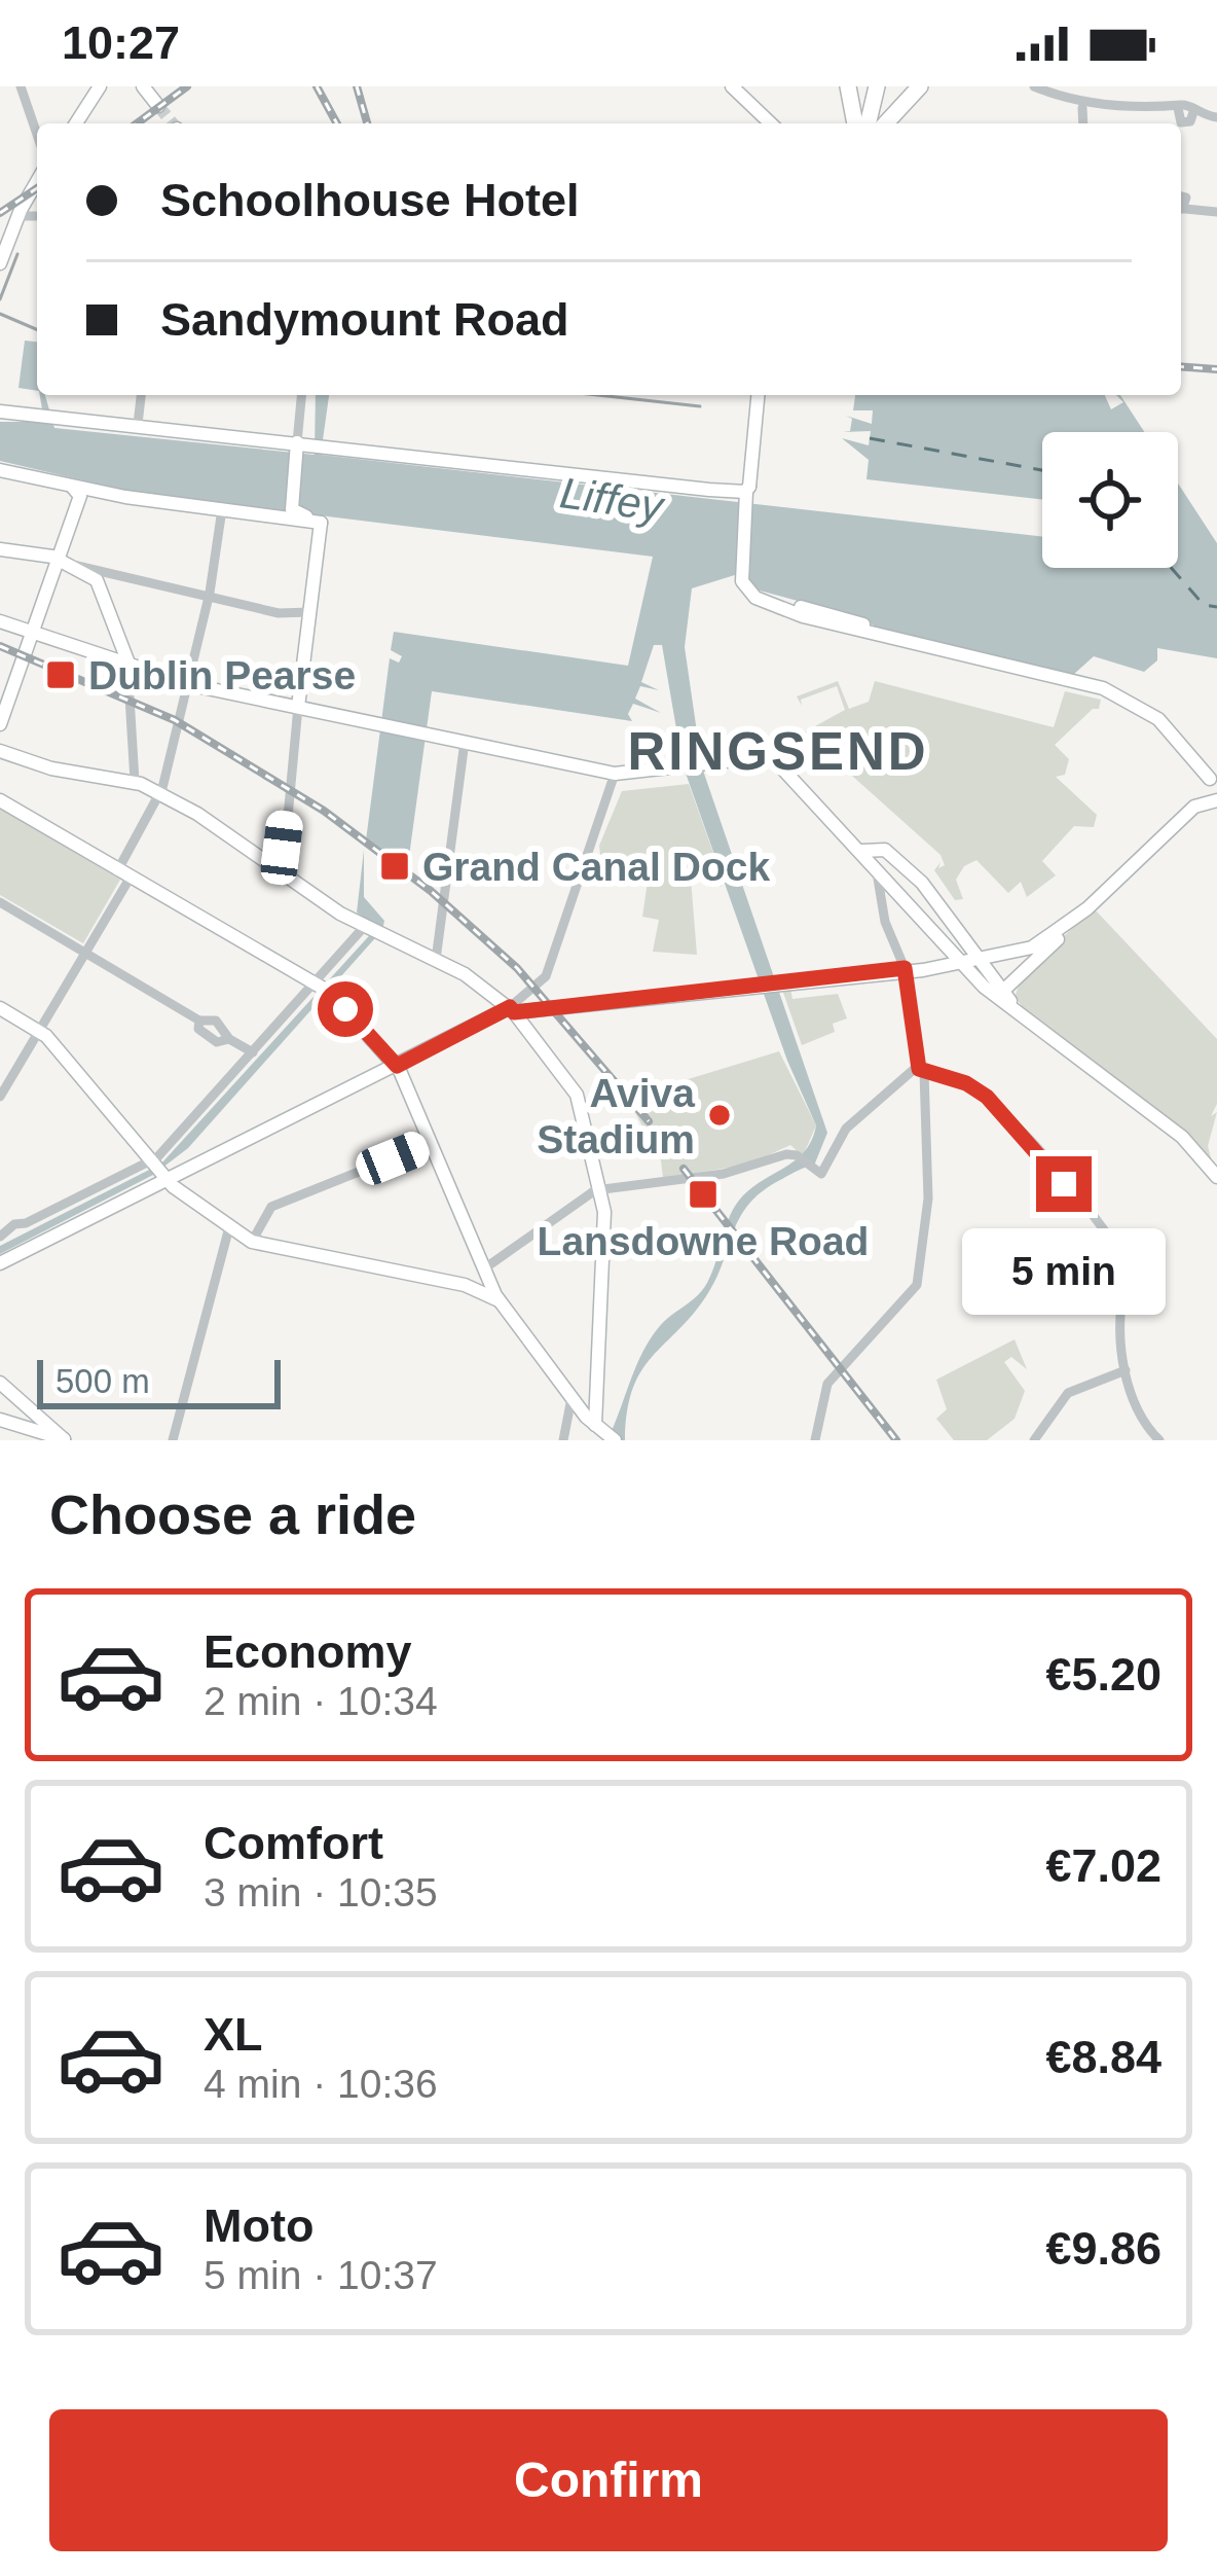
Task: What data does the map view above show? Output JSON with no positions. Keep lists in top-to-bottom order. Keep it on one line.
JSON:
{"districts":["RINGSEND"],"water":["Liffey"],"places":{"transit":["Dublin Pearse","Grand Canal Dock","Lansdowne Road"],"other":["Aviva Stadium"]},"scale_bar":"500 m","page":{"status":"10:27","banner":["Schoolhouse Hotel","Sandymount Road"],"bubble":"5 min","scale":"500 m","heading":"Choose a ride","list":[{"name":"Economy","note":"2 min · 10:34","value":"€5.20"},{"name":"Comfort","note":"3 min · 10:35","value":"€7.02"},{"name":"XL","note":"4 min · 10:36","value":"€8.84"},{"name":"Moto","note":"5 min · 10:37","value":"€9.86"}],"buttons":"Confirm"}}
